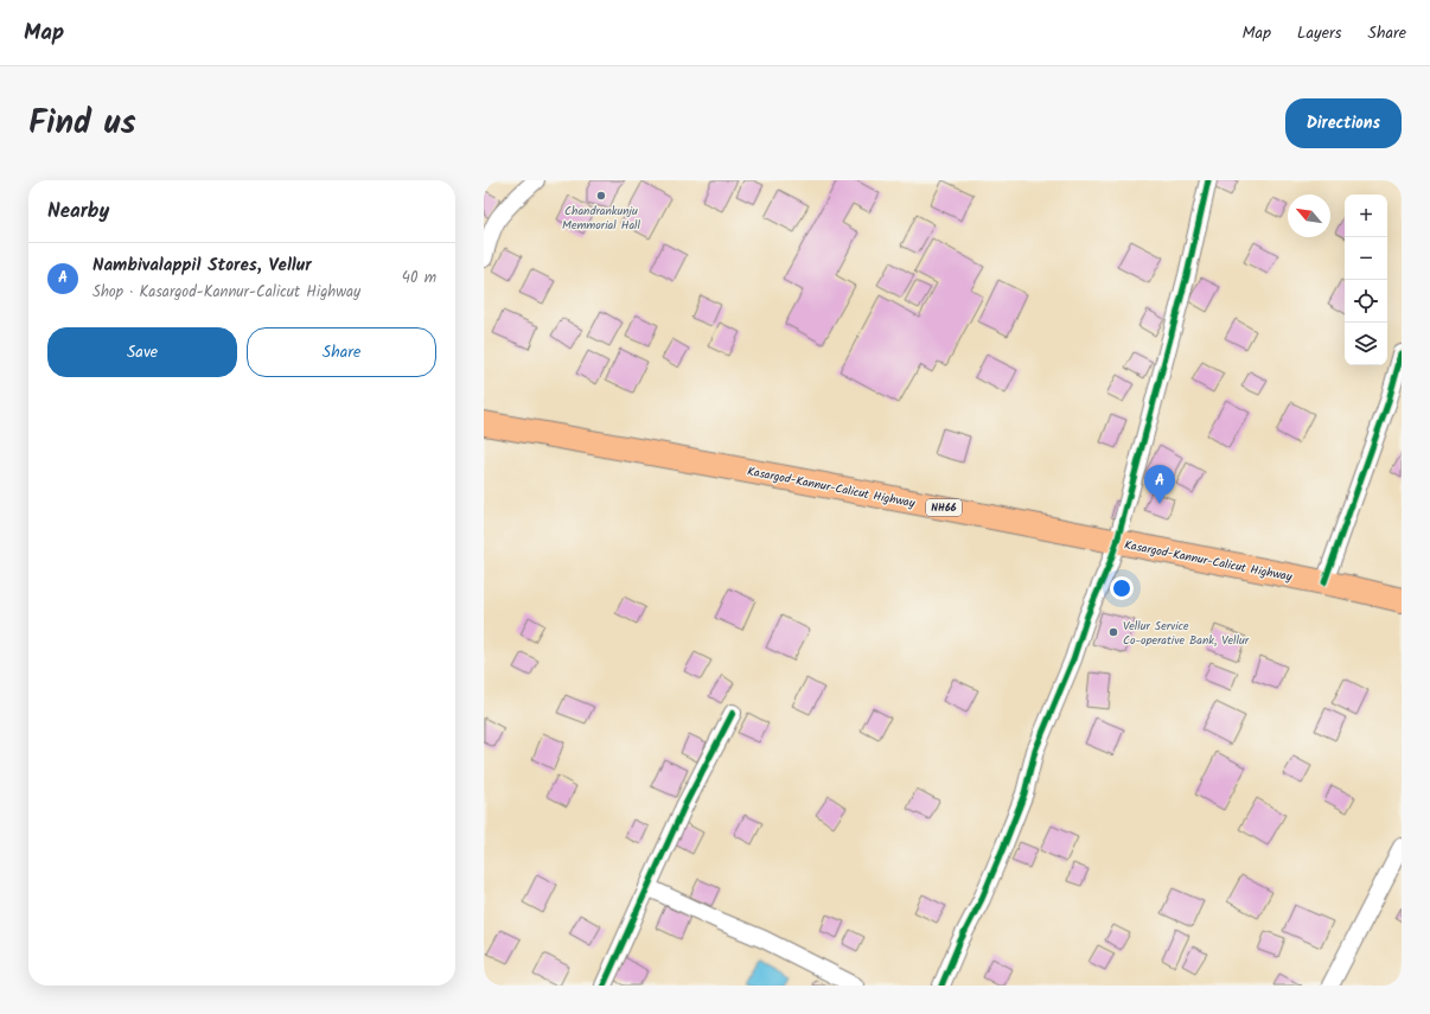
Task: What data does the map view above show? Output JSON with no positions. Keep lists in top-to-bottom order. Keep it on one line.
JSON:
{"streets":{"highway":["Kasargod-Kannur-Calicut Highway","NH66"]},"places":["Chandrankunju Memmorial Hall","Vellur Service Co-operative Bank, Vellur"],"north":"top left","page":{"header":"Map","nav":["Map","Layers","Share"],"title":"Find us","buttons":["Directions",["Save","Share"]],"heading":"Nearby","map_buttons":["+","−"],"list":[{"mark":"A","name":"Nambivalappil Stores, Vellur","note":"Shop · Kasargod-Kannur-Calicut Highway","value":"40 m"}],"pins":"A"}}
